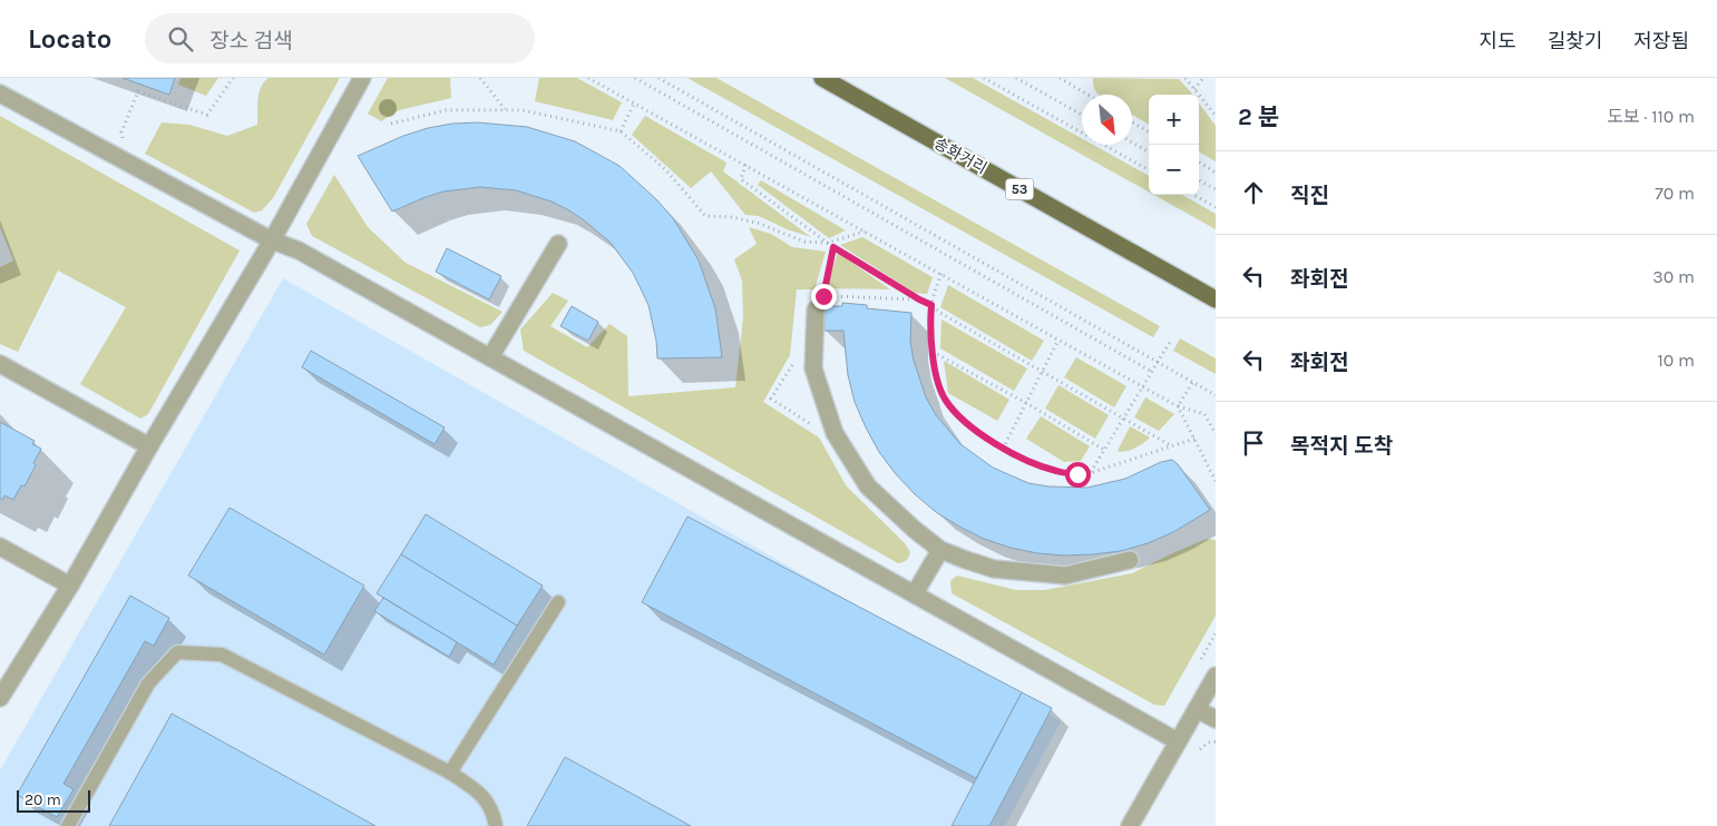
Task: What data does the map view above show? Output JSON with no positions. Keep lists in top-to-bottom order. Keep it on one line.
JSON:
{"streets":{"main road":["송화거리","53"]},"scale_bar":"20 m","north":"bottom right","page":{"header":"Locato","search":"장소 검색","nav":["지도","길찾기","저장됨"],"heading":["2 분","도보 · 110 m"],"map_buttons":["+","−"],"list":[["직진","70 m"],["좌회전","30 m"],["좌회전","10 m"],"목적지 도착"],"scale":"20 m"}}
